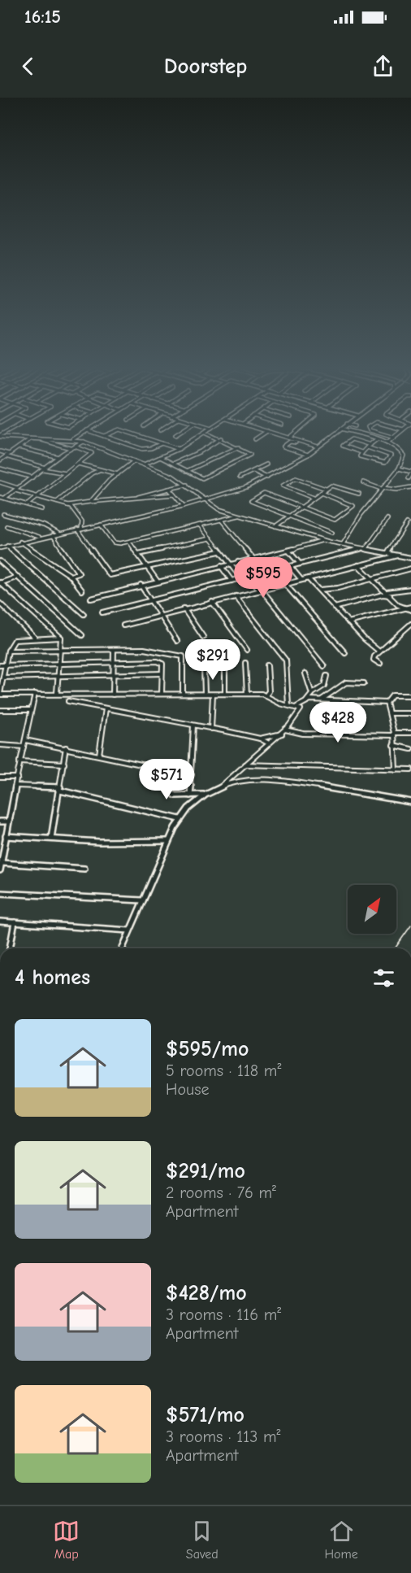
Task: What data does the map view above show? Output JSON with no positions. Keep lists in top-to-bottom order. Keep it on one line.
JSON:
{"north":"top right","page":{"status":"16:15","header":"Doorstep","price":["$595","$291","$428","$571"],"heading":"4 homes","list":[{"name":"$595/mo","note":"5 rooms · 118 m² · House"},{"name":"$291/mo","note":"2 rooms · 76 m² · Apartment"},{"name":"$428/mo","note":"3 rooms · 116 m² · Apartment"},{"name":"$571/mo","note":"3 rooms · 113 m² · Apartment"}],"tabs":["Map","Saved","Home"]}}
